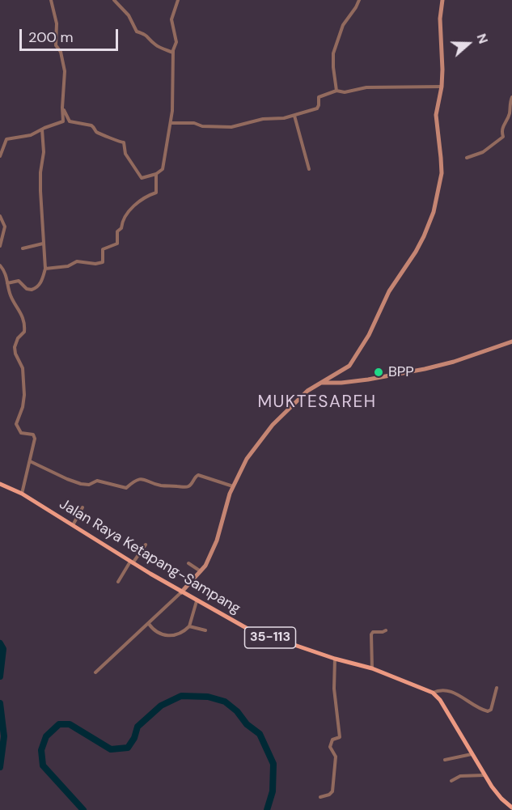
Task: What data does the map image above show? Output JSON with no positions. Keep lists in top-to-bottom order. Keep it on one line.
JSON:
{"streets":{"main road":["Jalan Raya Ketapang-Sampang","35-113"]},"districts":["MUKTESAREH"],"places":["BPP"],"scale_bar":"200 m","north":"right"}
